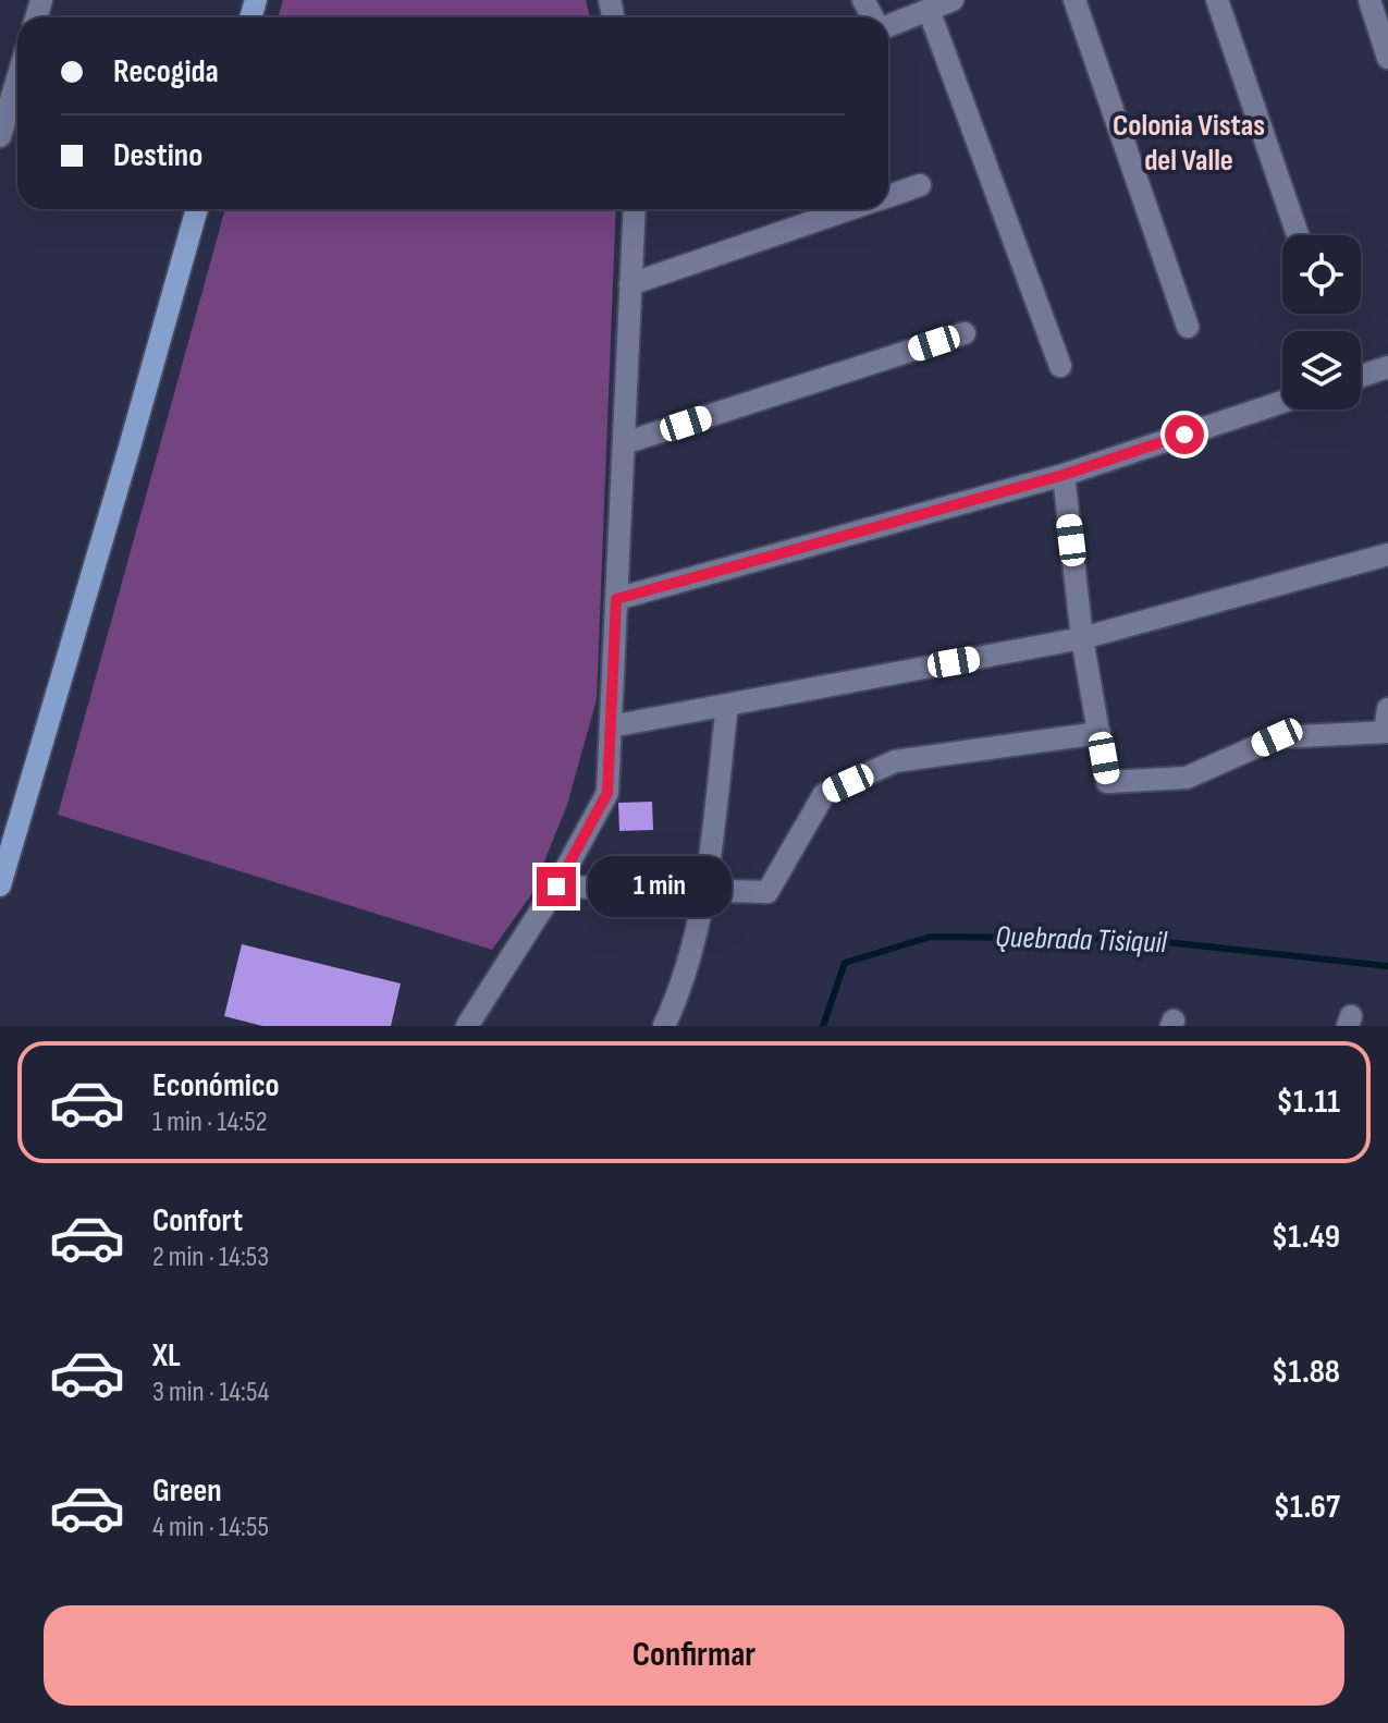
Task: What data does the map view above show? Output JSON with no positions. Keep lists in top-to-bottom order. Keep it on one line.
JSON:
{"districts":["Colonia Vistas del Valle"],"water":["Quebrada Tisiquil"],"page":{"banner":["Recogida","Destino"],"bubble":"1 min","list":[{"name":"Económico","note":"1 min · 14:52","value":"$1.11"},{"name":"Confort","note":"2 min · 14:53","value":"$1.49"},{"name":"XL","note":"3 min · 14:54","value":"$1.88"},{"name":"Green","note":"4 min · 14:55","value":"$1.67"}],"buttons":"Confirmar"}}
